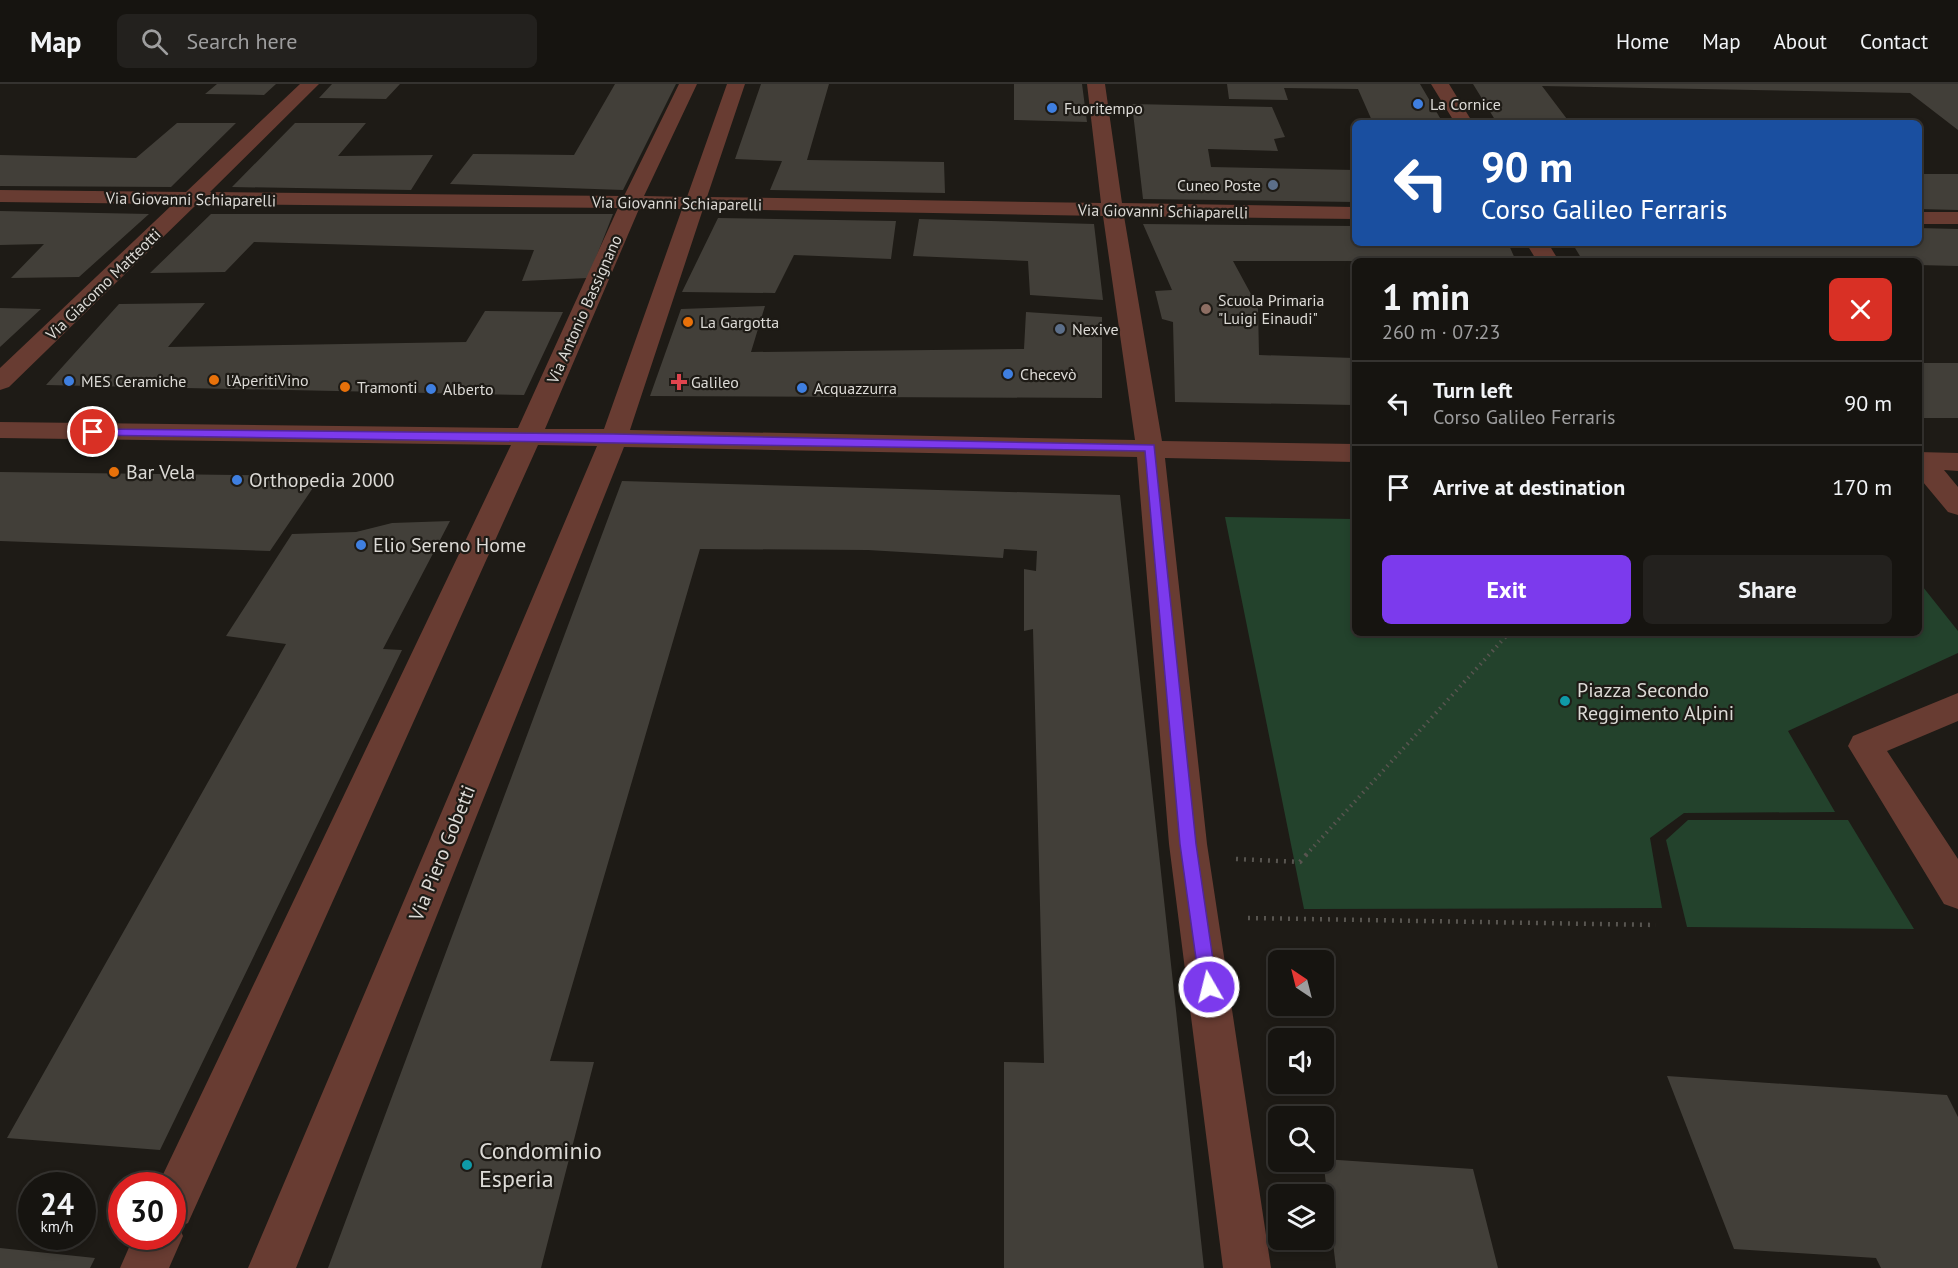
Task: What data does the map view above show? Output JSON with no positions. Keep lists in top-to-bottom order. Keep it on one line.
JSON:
{"streets":{"street":["Via Giovanni Schiaparelli","Via Giacomo Matteotti","Via Antonio Bassignano","Via Piero Gobetti"]},"crossings":[["Via Giovanni Schiaparelli","Via Giacomo Matteotti"],["Via Giovanni Schiaparelli","Via Antonio Bassignano"]],"places":{"other":["La Cornice","Fuoritempo","Cuneo Poste","Scuola Primaria \"Luigi Einaudi\"","La Gargotta","Nexive","Checevò","l'AperitiVino","MES Ceramiche","Tramonti","Acquazzurra","Alberto","Bar Vela","Orthopedia 2000","Elio Sereno Home","Piazza Secondo Reggimento Alpini","Condominio Esperia"],"health":["Galileo"]},"north":"top left","page":{"header":"Map","search":"Search here","nav":["Home","Map","About","Contact"],"turn":["90 m","Corso Galileo Ferraris"],"heading":["1 min","260 m · 07:23"],"list":[{"name":"Turn left","note":"Corso Galileo Ferraris","value":"90 m"},{"name":"Arrive at destination","value":"170 m"}],"buttons":["Exit","Share"],"speed":"24 km/h","limit":"30"}}
